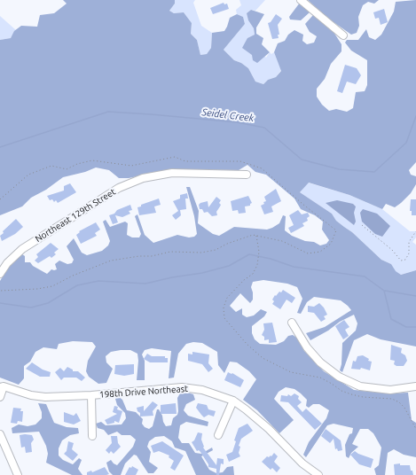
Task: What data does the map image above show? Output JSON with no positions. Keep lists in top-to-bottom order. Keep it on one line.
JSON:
{"streets":{"street":["Northeast 129th Street","198th Drive Northeast"]},"water":["Seidel Creek"]}
